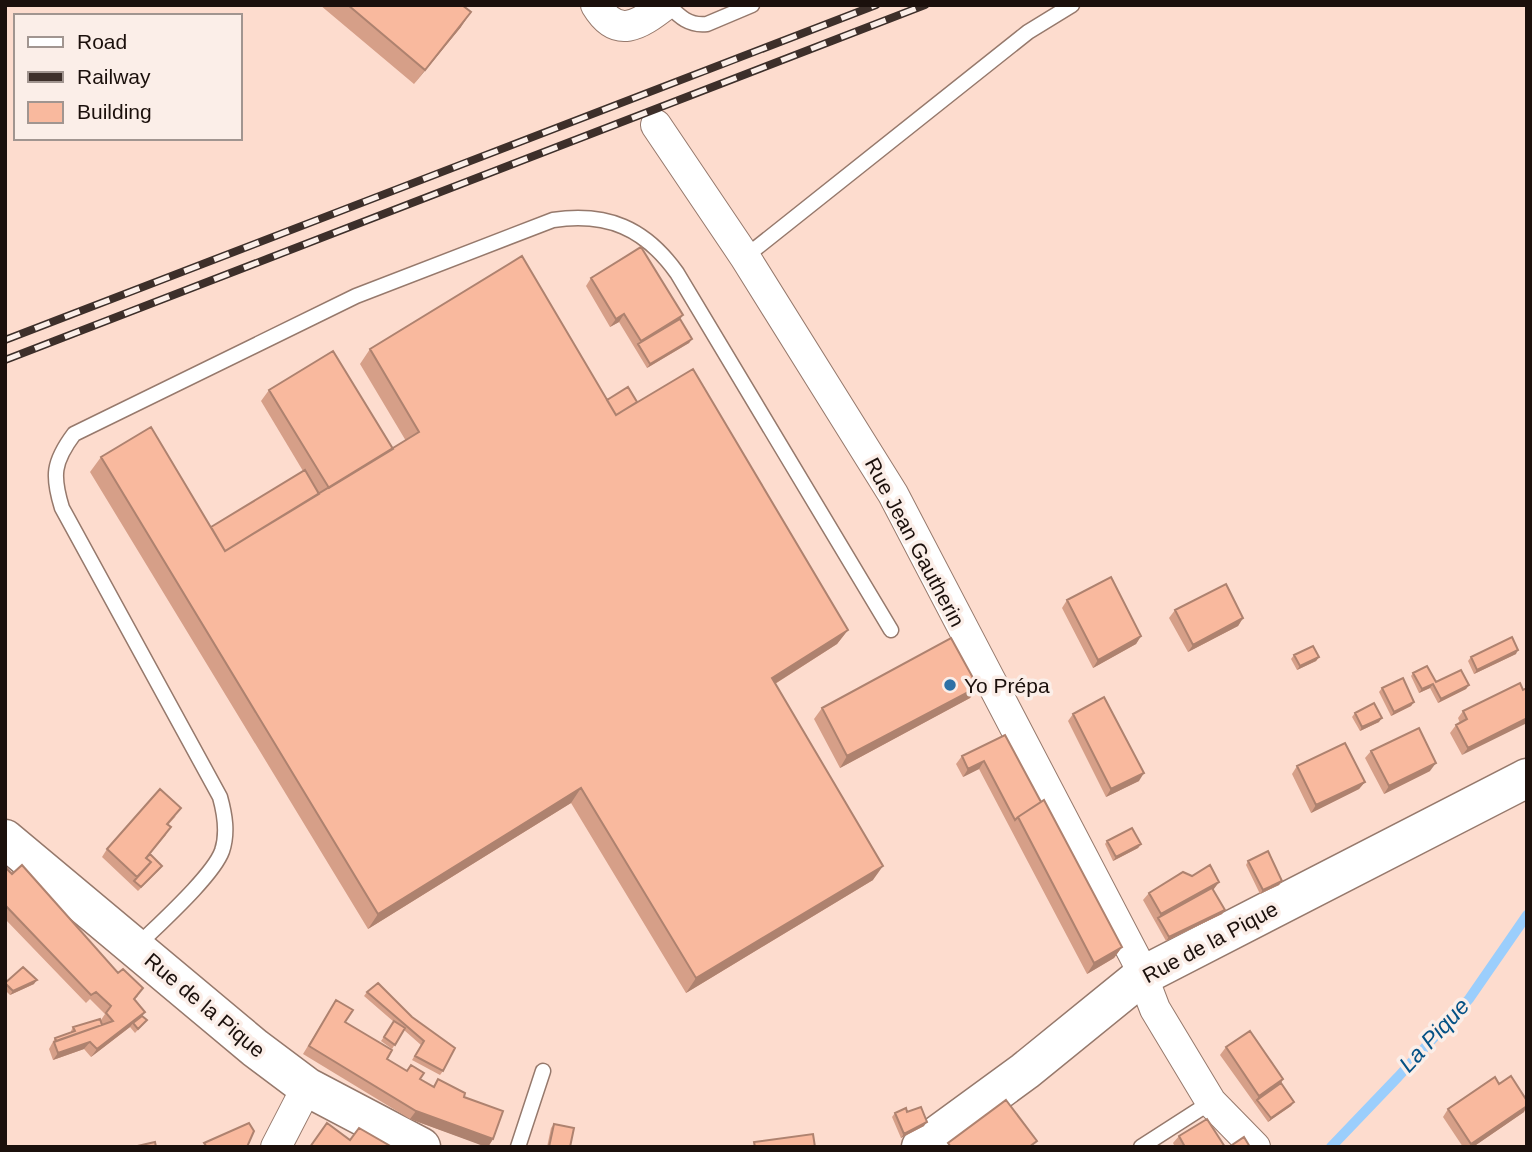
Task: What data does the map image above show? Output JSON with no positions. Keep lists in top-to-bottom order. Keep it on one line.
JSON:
{"streets":{"street":["Rue Jean Gautherin","Rue de la Pique"]},"crossings":[["Rue Jean Gautherin","Rue de la Pique"]],"water":["La Pique"],"places":["Yo Prépa"],"legend":["Road","Railway","Building"]}
